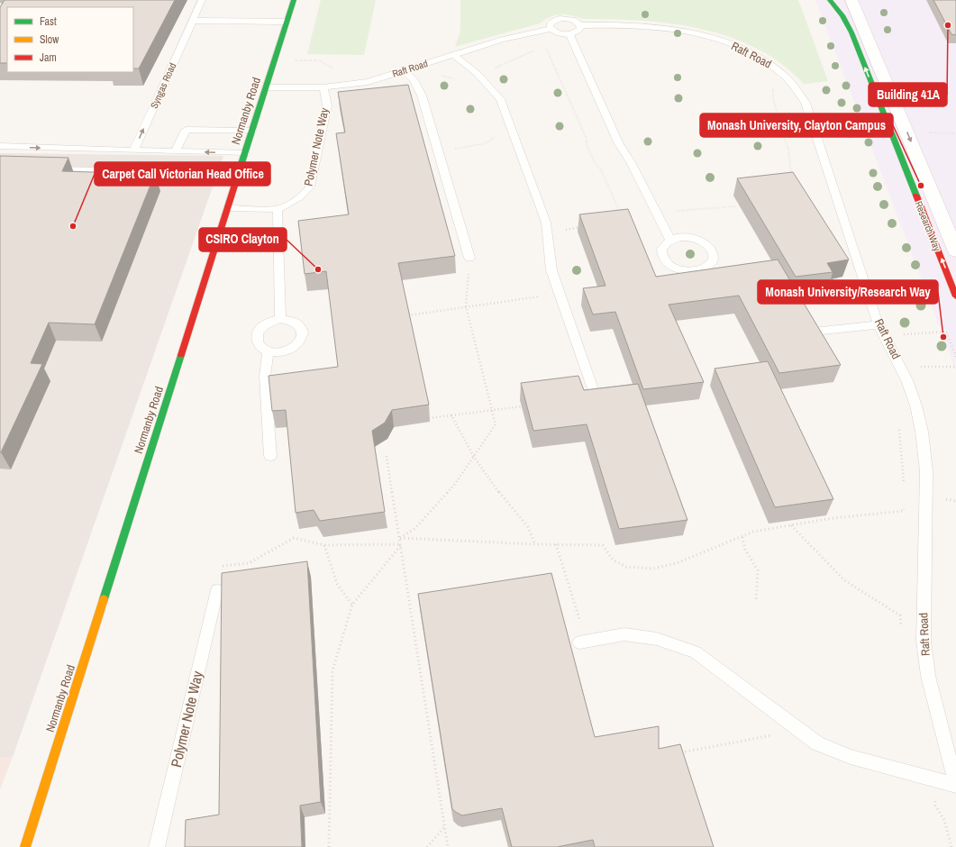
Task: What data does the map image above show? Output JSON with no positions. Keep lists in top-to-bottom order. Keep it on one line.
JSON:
{"streets":{"street":["Normanby Road","Research Way"],"lane":["Raft Road","Syngas Road","Polymer Note Way"]},"crossings":[["Raft Road","Normanby Road"],["Raft Road","Polymer Note Way"]],"one_way":["Syngas Road"],"places":["Building 41A","Monash University, Clayton Campus","Carpet Call Victorian Head Office","CSIRO Clayton","Monash University/Research Way"],"legend":["Fast","Slow","Jam"]}
